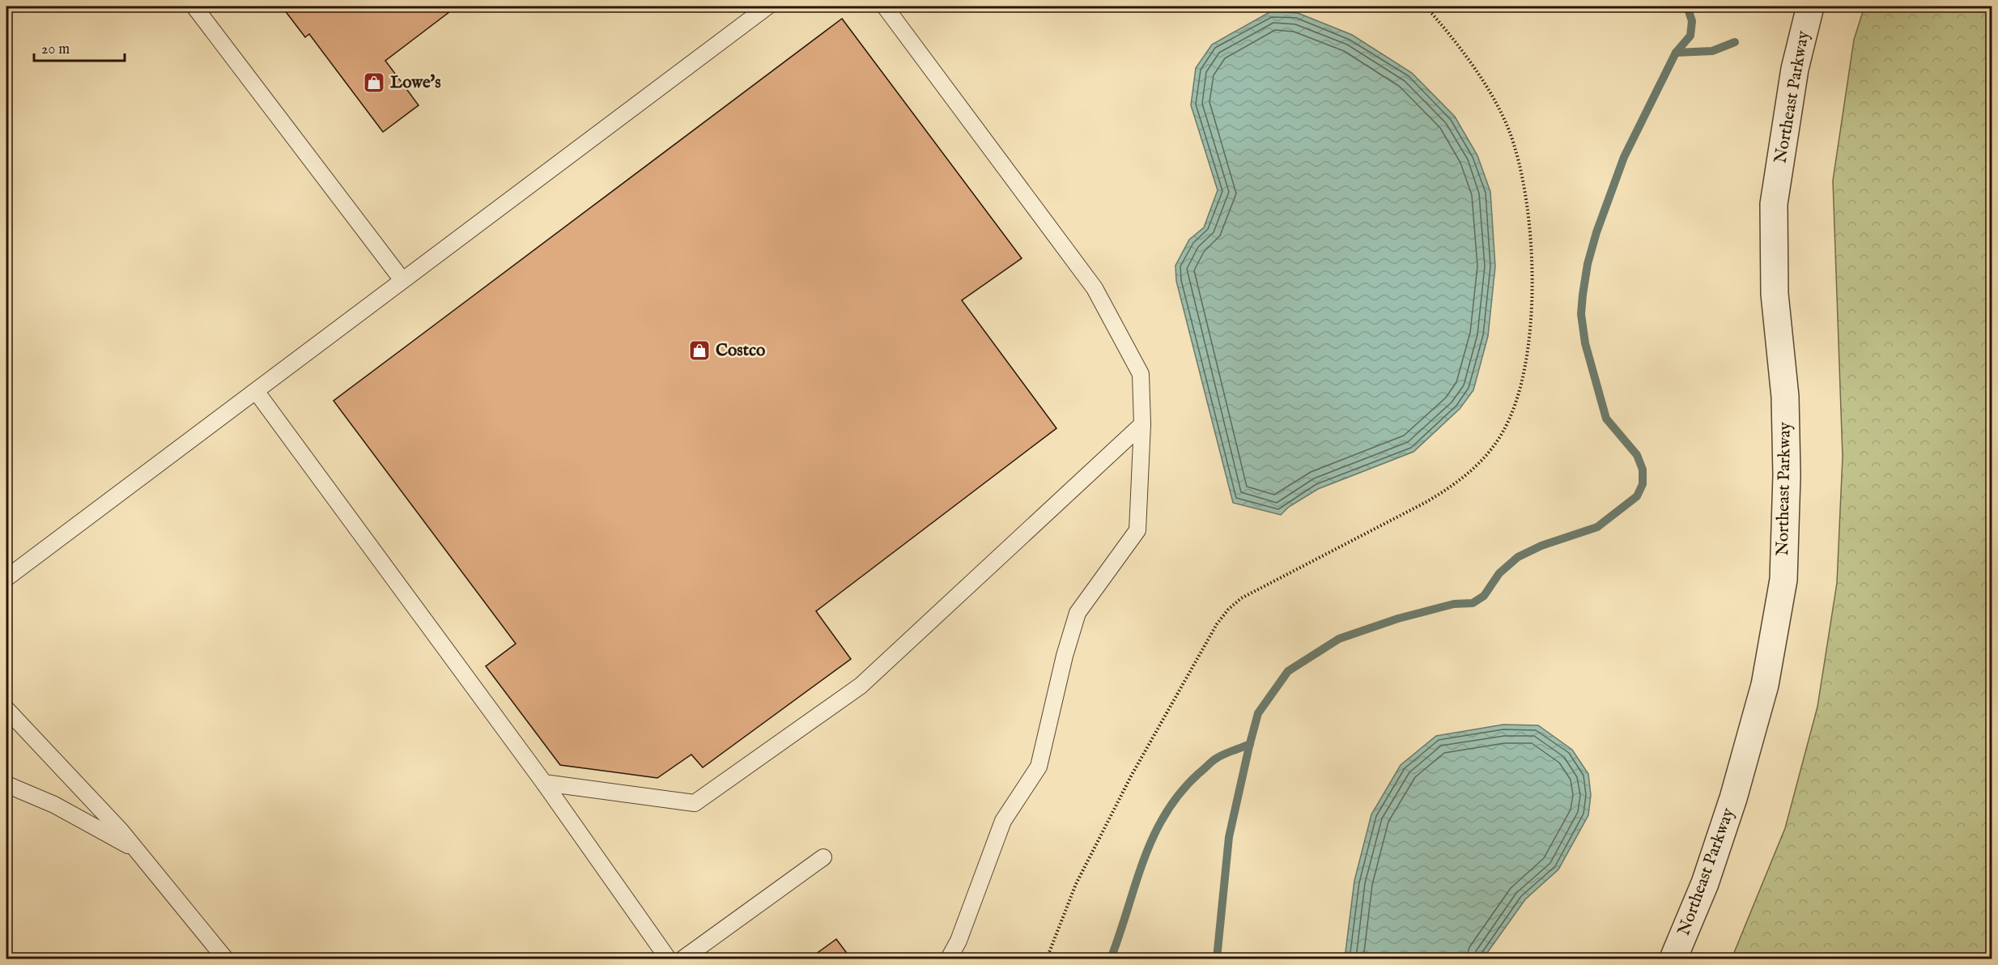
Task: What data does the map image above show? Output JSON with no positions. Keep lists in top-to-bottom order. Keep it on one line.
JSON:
{"streets":{"street":["Northeast Parkway"]},"places":{"shop":["Lowe's","Costco"]},"scale_bar":"20 m"}
